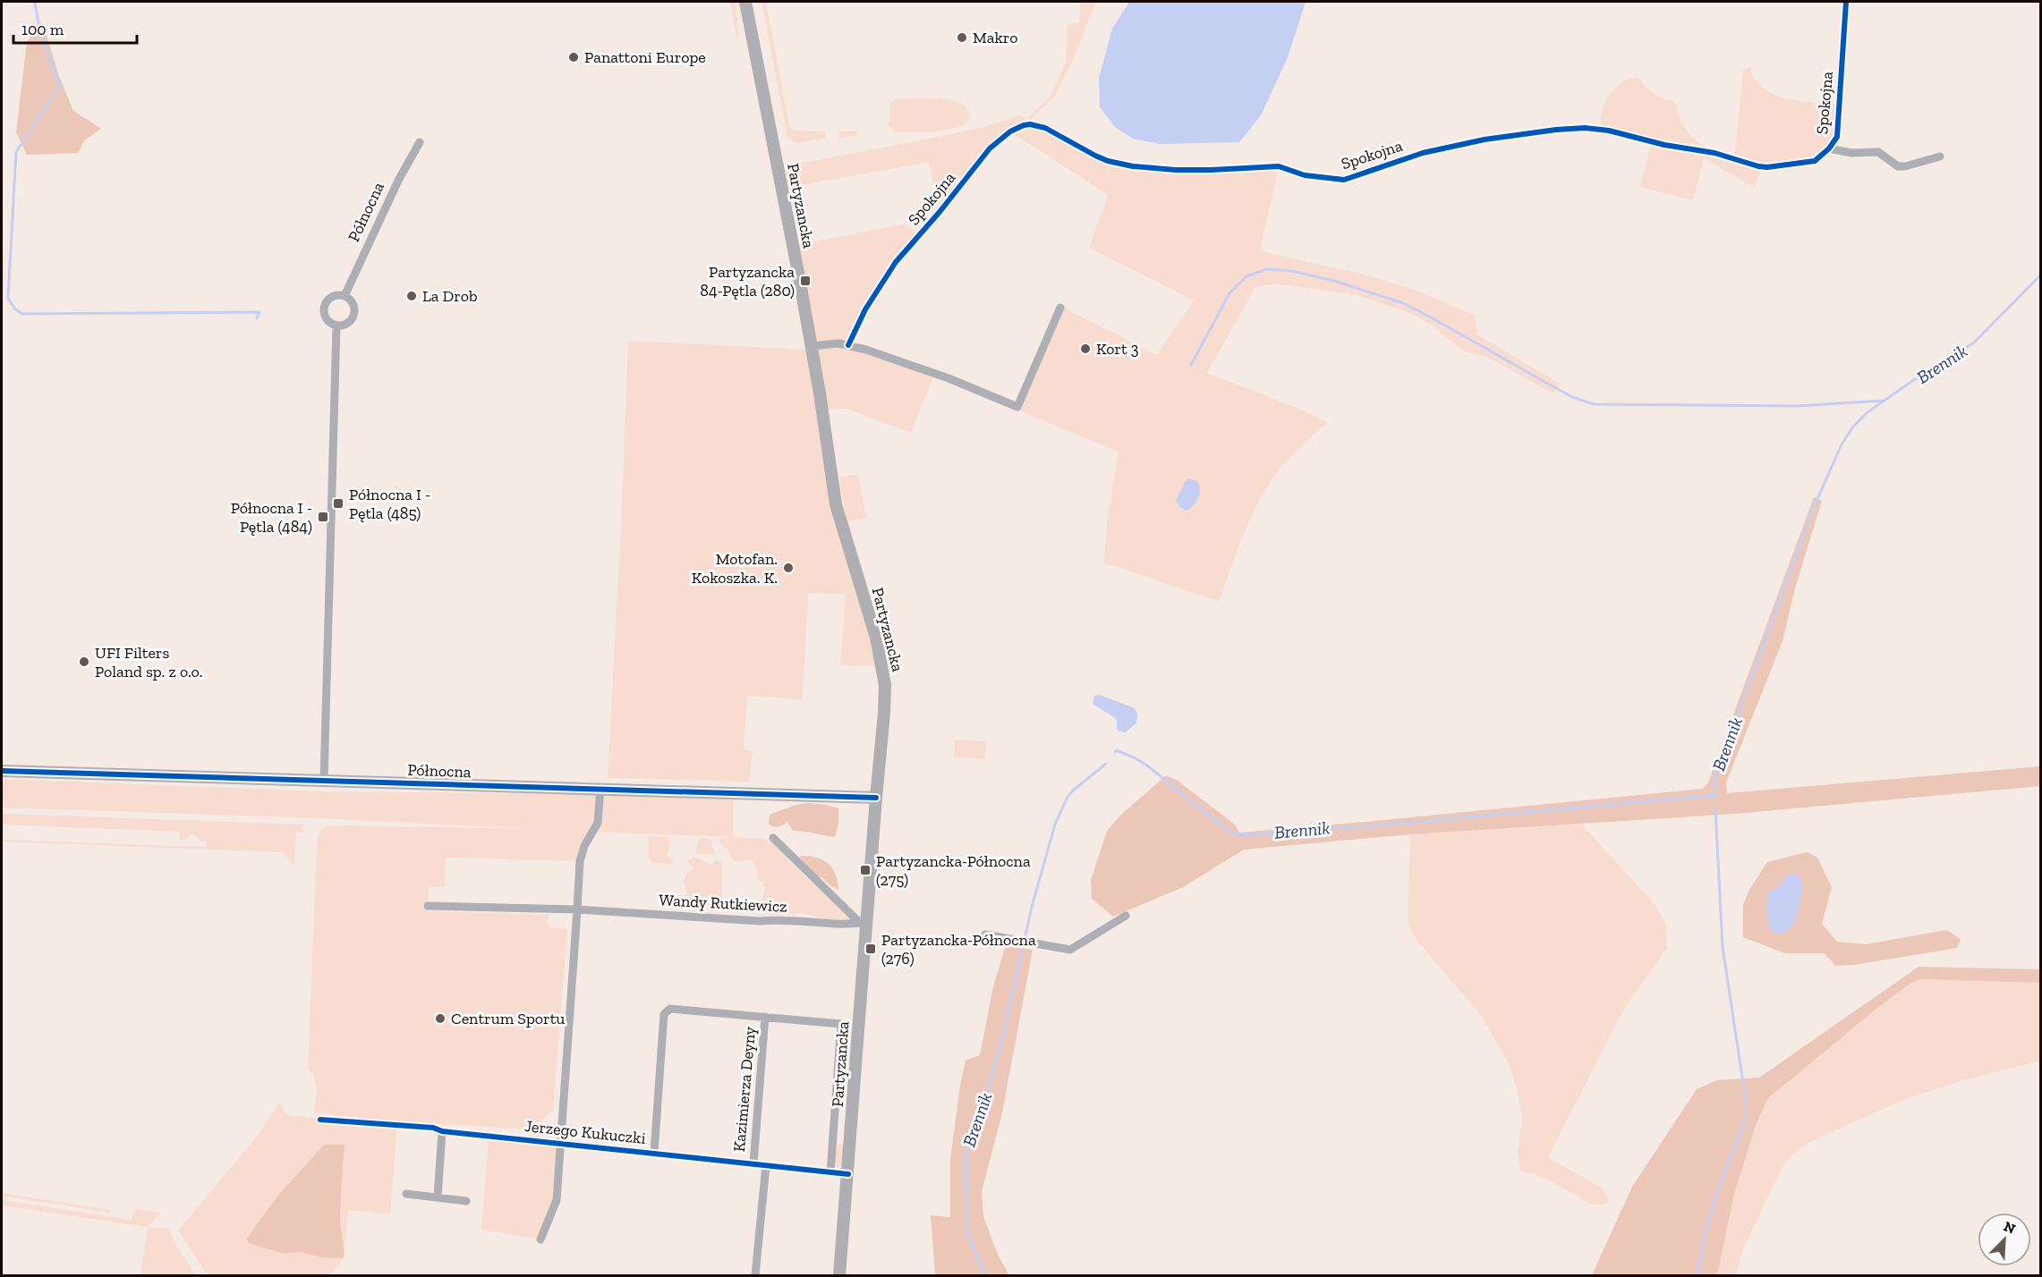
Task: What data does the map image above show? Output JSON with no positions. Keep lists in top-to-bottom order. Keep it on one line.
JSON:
{"streets":{"main road":["Partyzancka","Północna"],"street":["Spokojna","Wandy Rutkiewicz","Kazimierza Deyny","Jerzego Kukuczki"]},"crossings":[["Partyzancka","Północna"],["Partyzancka","Wandy Rutkiewicz"],["Partyzancka","Jerzego Kukuczki"],["Kazimierza Deyny","Jerzego Kukuczki"]],"water":["Brennik"],"places":{"other":["Makro","Panattoni Europe","La Drob","Kort 3","Motofan. Kokoszka. K.","UFI Filters Poland sp. z o.o.","Centrum Sportu"],"transit":["Partyzancka 84-Pętla (280)","Północna I - Pętla (485)","Północna I - Pętla (484)","Partyzancka-Północna (275)","Partyzancka-Północna (276)"]},"scale_bar":"100 m","north":"top right"}
